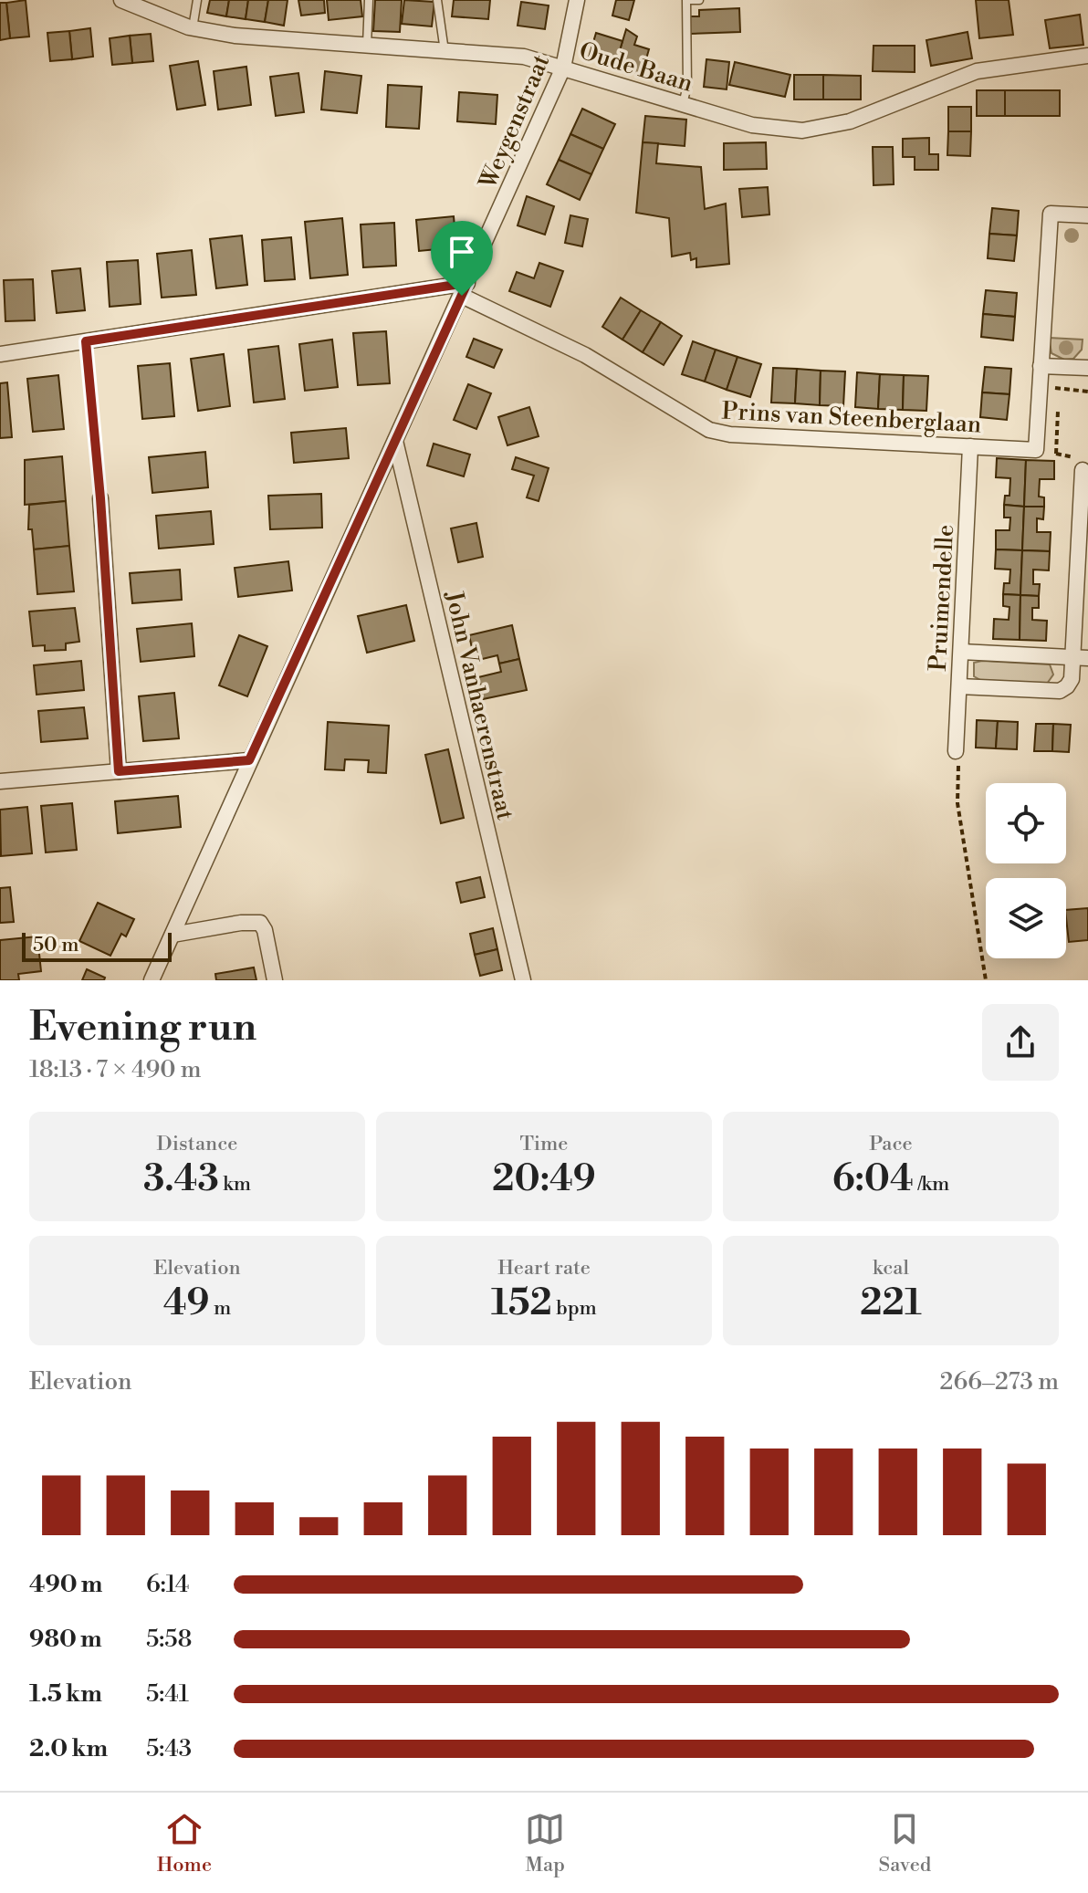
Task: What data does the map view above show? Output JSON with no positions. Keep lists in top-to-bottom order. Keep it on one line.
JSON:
{"streets":{"street":["Oude Baan","Weygenstraat","Prins van Steenberglaan","Pruimendelle","John Vanhaerenstraat"]},"crossings":[["Oude Baan","Weygenstraat"],["Weygenstraat","Prins van Steenberglaan"],["Weygenstraat","John Vanhaerenstraat"],["Prins van Steenberglaan","Pruimendelle"]],"scale_bar":"50 m","page":{"scale":"50 m","heading":["Evening run","18:13 · 7 × 490 m"],"stats":[["Distance","3.43 km"],["Time","20:49"],["Pace","6:04 /km"],["Elevation","49 m"],["Heart rate","152 bpm"],["kcal","221"]],"chart":["Elevation","266–273 m"],"list":[{"name":"490 m","note":"6:14"},{"name":"980 m","note":"5:58"},{"name":"1.5 km","note":"5:41"},{"name":"2.0 km","note":"5:43"}],"tabs":["Home","Map","Saved"]}}
